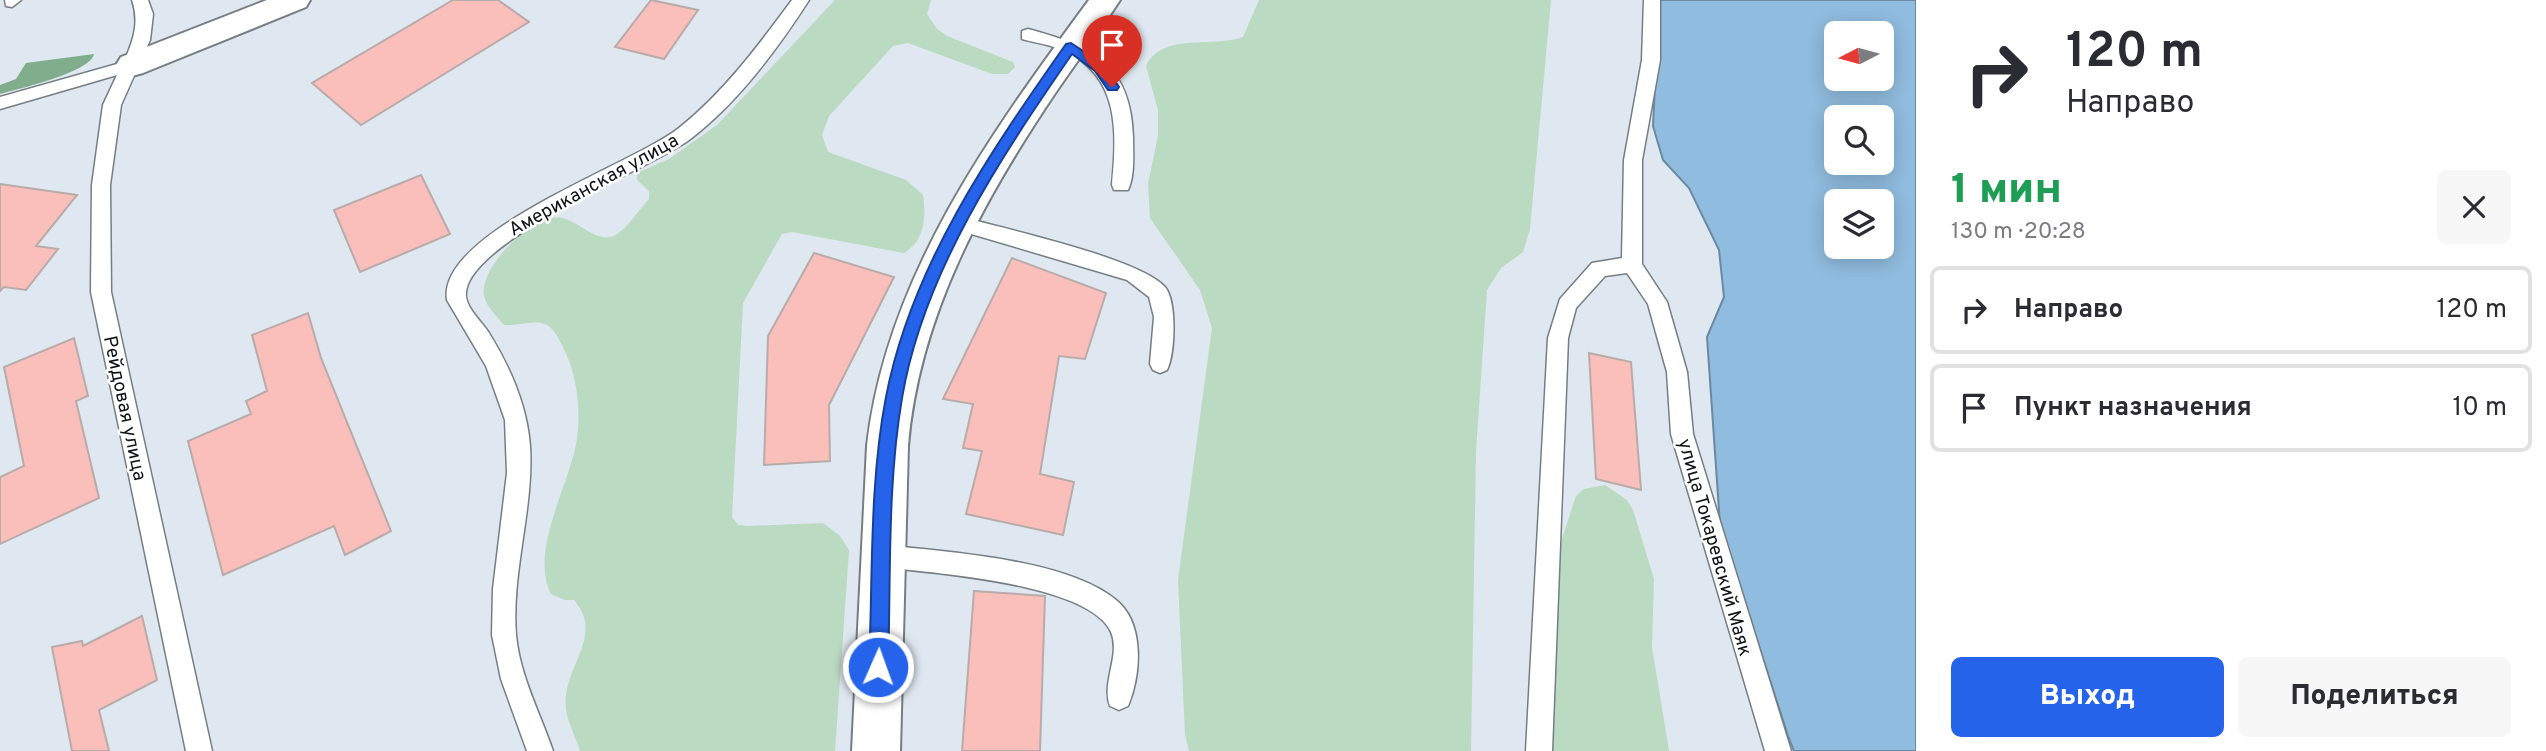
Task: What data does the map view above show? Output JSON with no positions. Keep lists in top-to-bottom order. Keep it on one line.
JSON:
{"streets":{"lane":["Американская улица","Рейдовая улица","улица Токаревский Маяк"]},"north":"left","page":{"turn":["120 m","Направо"],"heading":["1 мин","130 m · 20:28"],"list":[{"name":"Направо","value":"120 m"},{"name":"Пункт назначения","value":"10 m"}],"buttons":["Выход","Поделиться"]}}
